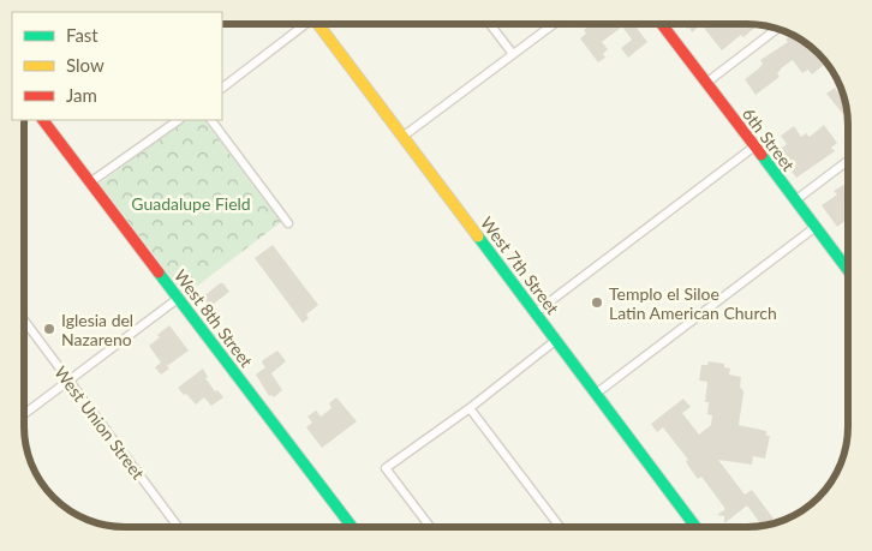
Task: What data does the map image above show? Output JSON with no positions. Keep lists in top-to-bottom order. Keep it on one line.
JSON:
{"streets":{"street":["6th Street","West 7th Street","West 8th Street","West Union Street"]},"parks":["Guadalupe Field"],"places":["Templo el Siloe Latin American Church","Iglesia del Nazareno"],"legend":["Fast","Slow","Jam"]}
